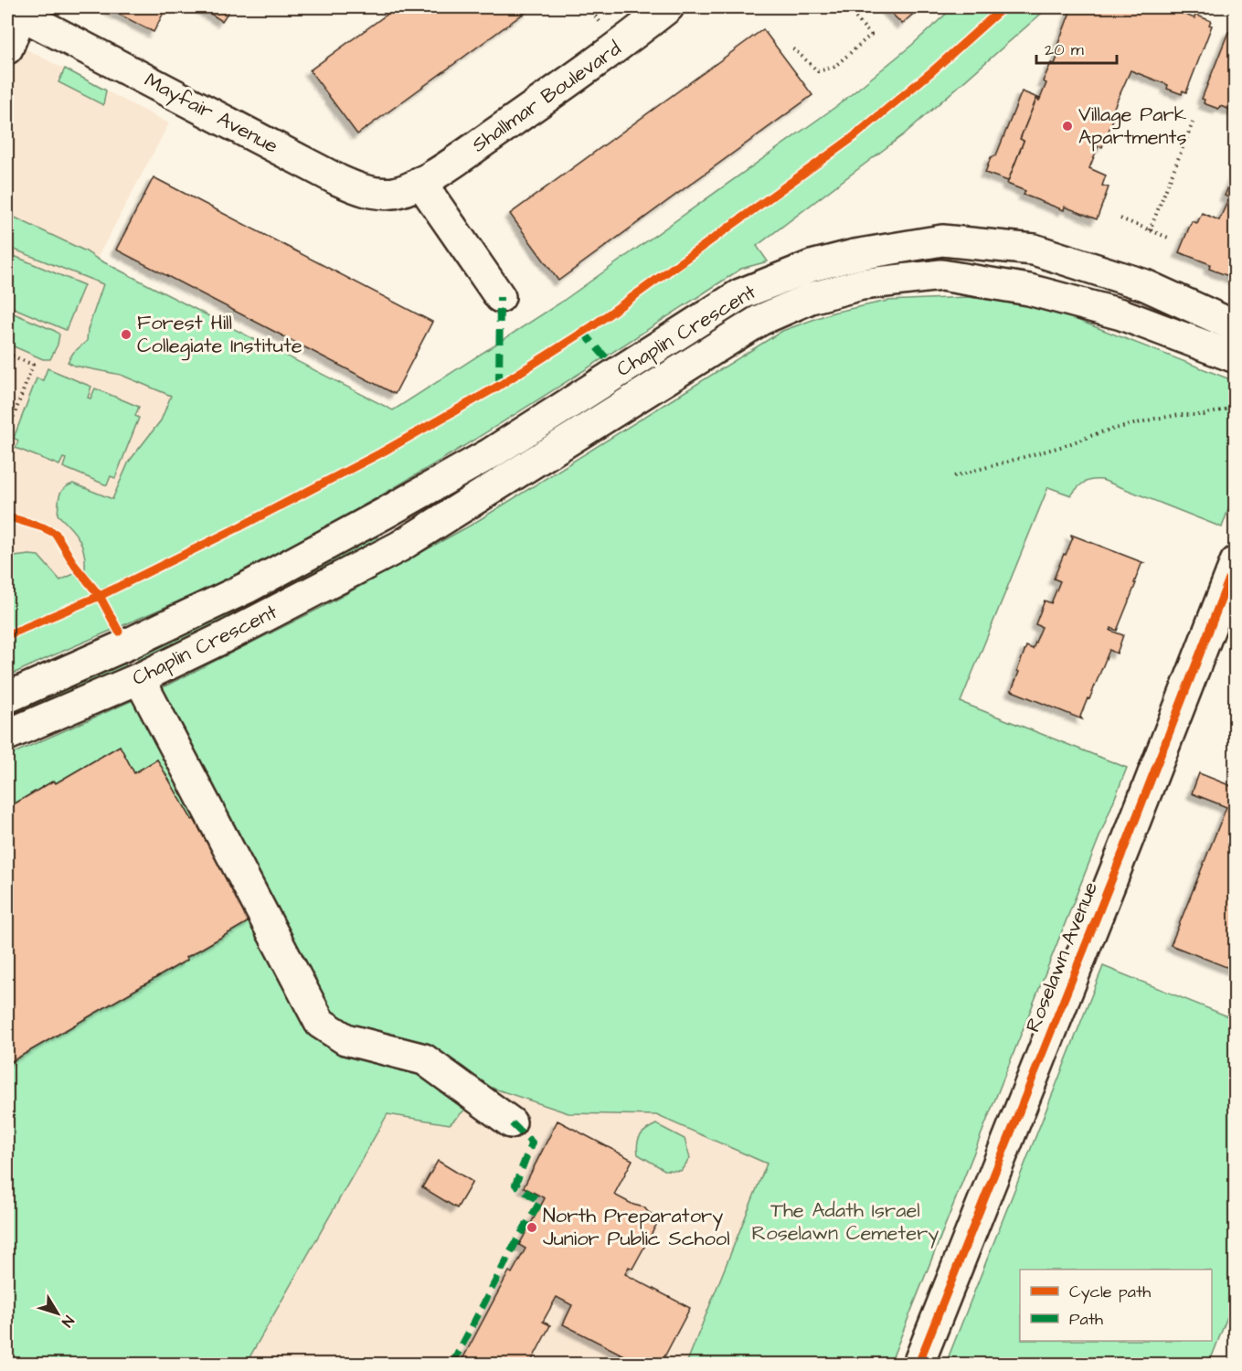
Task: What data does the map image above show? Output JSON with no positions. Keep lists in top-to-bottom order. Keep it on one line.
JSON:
{"streets":{"street":["Shallmar Boulevard","Mayfair Avenue","Chaplin Crescent","Roselawn Avenue"]},"crossings":[["Shallmar Boulevard","Mayfair Avenue"]],"parks":["The Adath Israel Roselawn Cemetery"],"places":["Village Park Apartments","Forest Hill Collegiate Institute","North Preparatory Junior Public School"],"legend":["Cycle path","Path"],"scale_bar":"20 m","north":"bottom right"}
